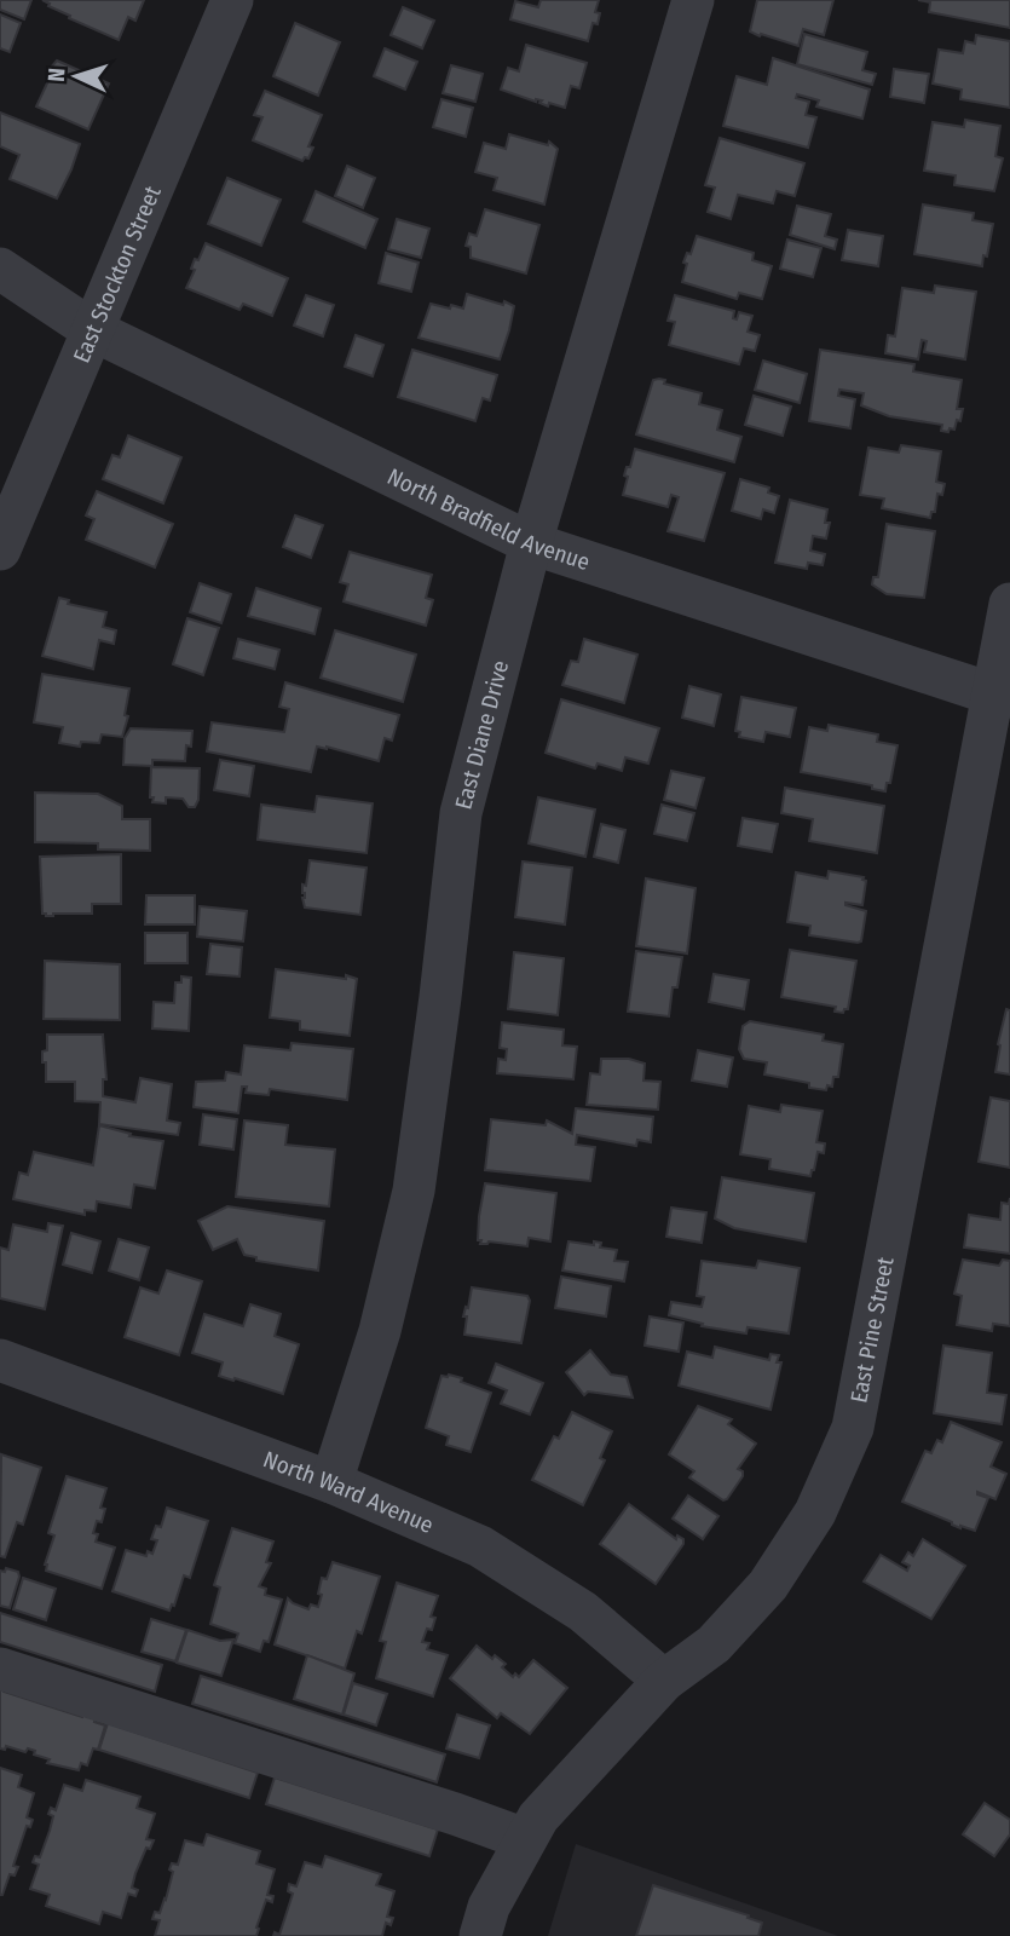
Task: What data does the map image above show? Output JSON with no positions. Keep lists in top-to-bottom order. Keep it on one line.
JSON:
{"streets":{"street":["East Stockton Street","North Bradfield Avenue","East Diane Drive","East Pine Street","North Ward Avenue"]},"crossings":[["East Stockton Street","North Bradfield Avenue"],["North Bradfield Avenue","East Diane Drive"],["North Bradfield Avenue","East Pine Street"],["East Diane Drive","North Ward Avenue"],["East Pine Street","North Ward Avenue"]],"north":"left"}
